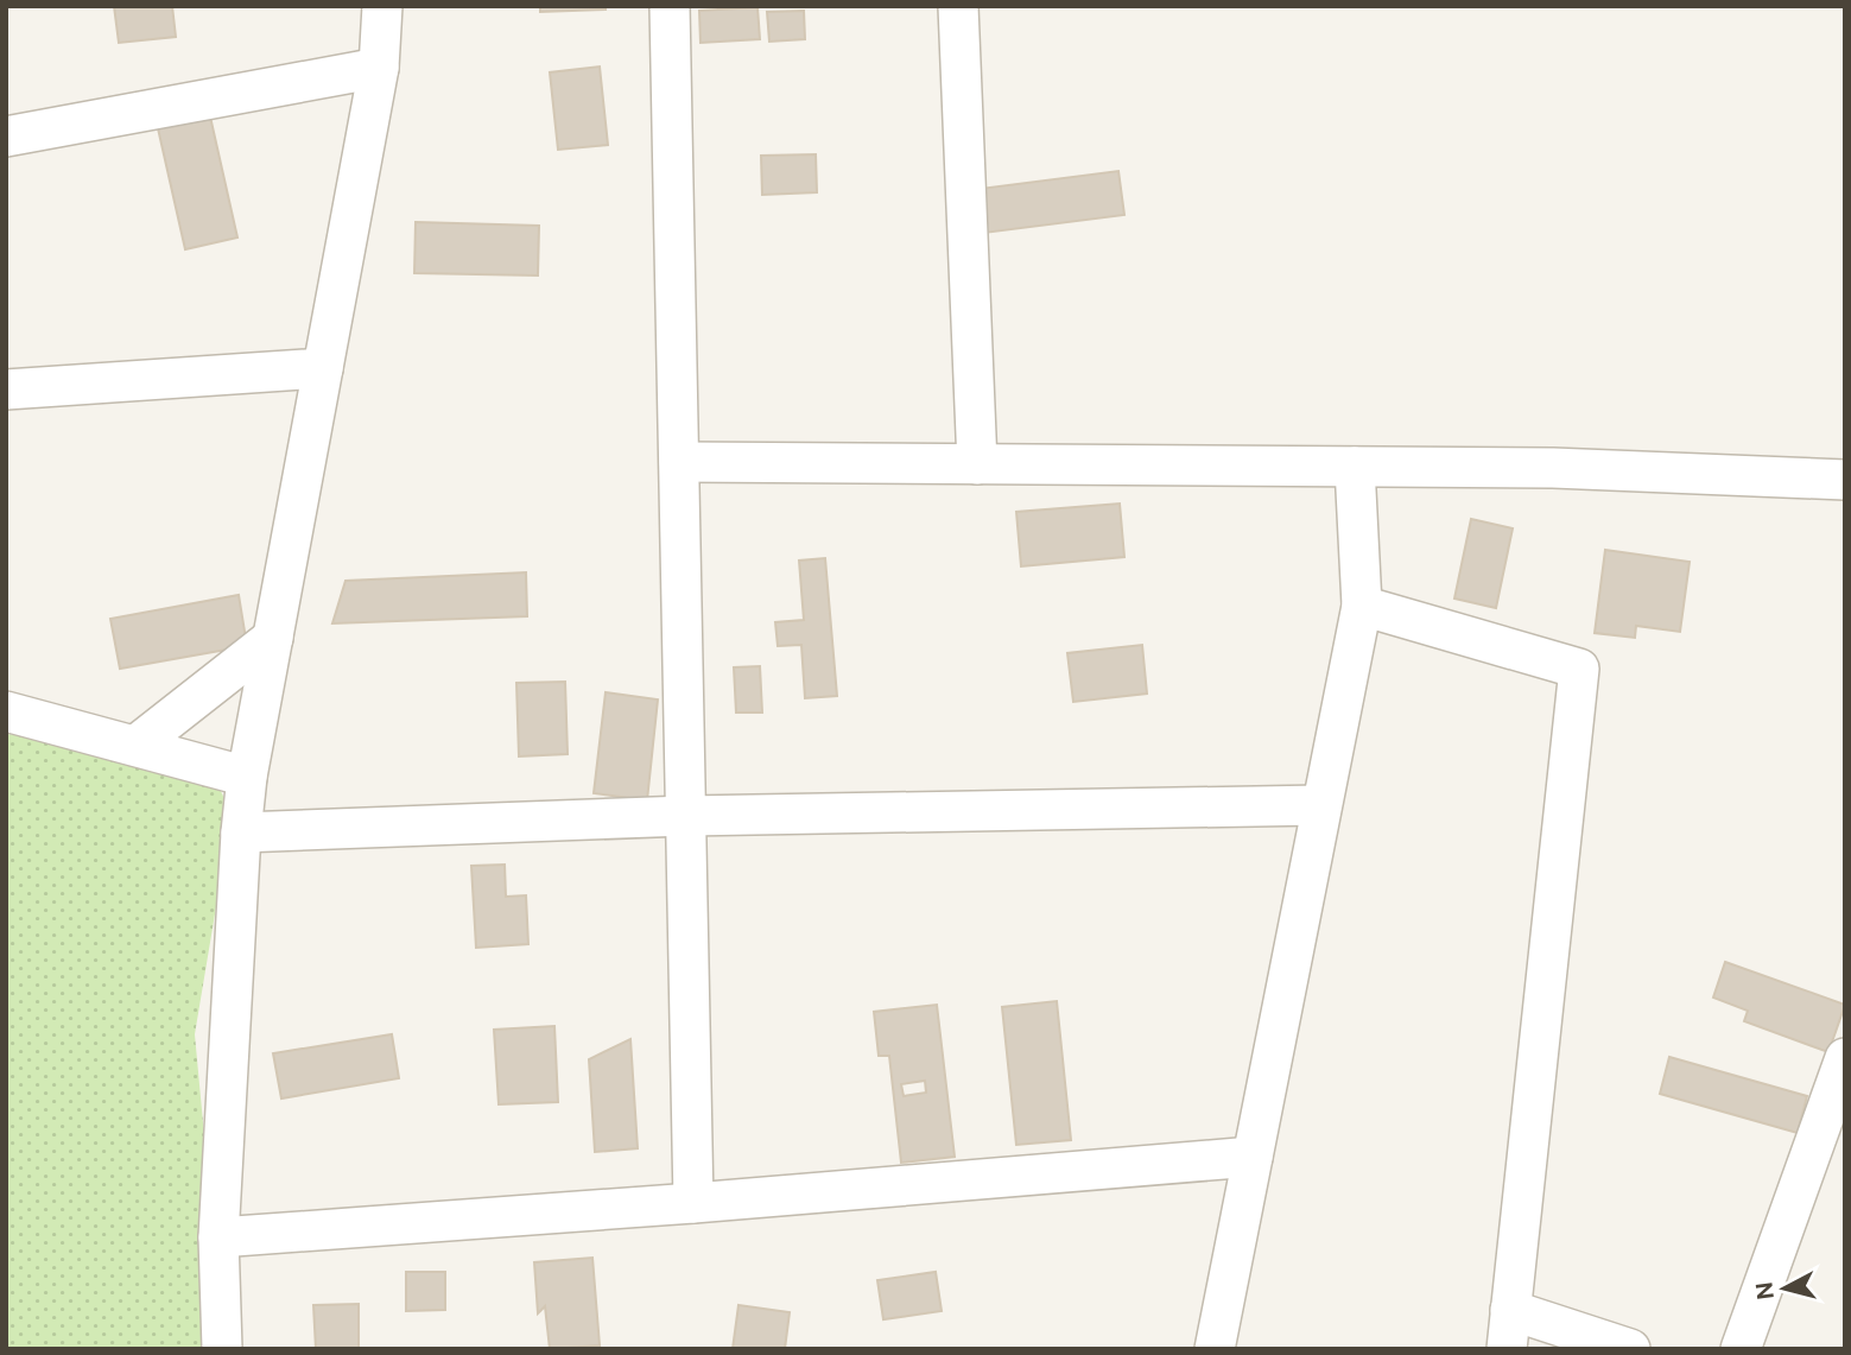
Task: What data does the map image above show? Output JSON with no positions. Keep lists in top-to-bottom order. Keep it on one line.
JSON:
{"north":"left"}
